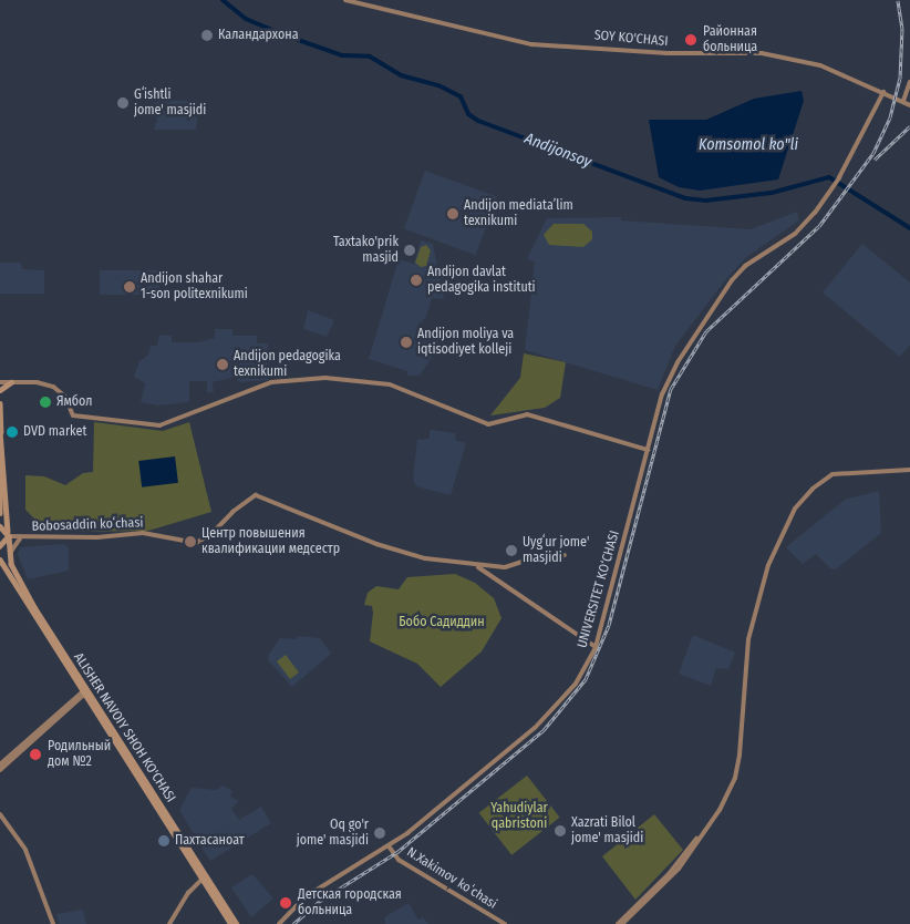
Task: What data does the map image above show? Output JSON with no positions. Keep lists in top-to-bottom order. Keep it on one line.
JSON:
{"streets":{"main road":["SOY KO'CHASI","Bobosaddin koʻchasi","UNIVERSITET KО‘CHASI","ALISHER NAVOIY SHOH KO'CHASI","N.Xakimov koʻchasi"]},"crossings":[["SOY KO'CHASI","UNIVERSITET KО‘CHASI"],["Bobosaddin koʻchasi","ALISHER NAVOIY SHOH KO'CHASI"],["UNIVERSITET KО‘CHASI","N.Xakimov koʻchasi"]],"water":["Komsomol ko\"li","Andijonsoy"],"parks":["Бобо Садиддин","Yahudiylar qabristoni"],"places":["Каландархона","Районная больница","Gʻishtli jome' masjidi","Andijon mediataʼlim texnikumi","Taxtako'prik masjid","Andijon davlat pedagogika instituti","Andijon shahar 1-son politexnikumi","Andijon moliya va iqtisodiyet kolleji","Andijon pedagogika texnikumi","Ямбол","DVD market","Центр повышения квалификации медсестр","Uygʻur jome' masjidi","Родильный дом №2","Xazrati Bilol jome' masjidi","Oq go'r jome' masjidi","Пахтасаноат","Детская городская больница"]}
